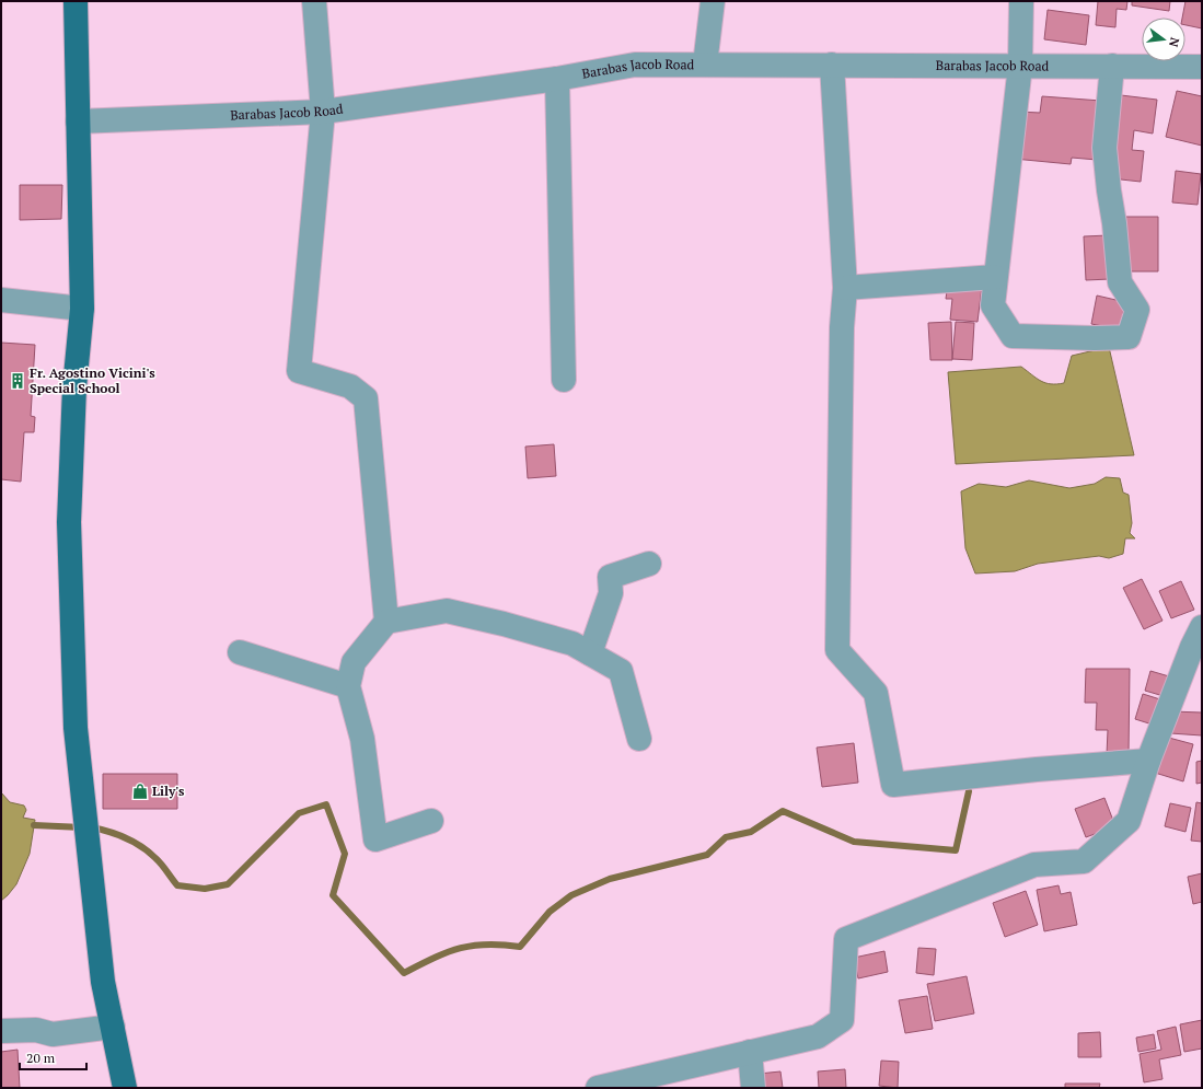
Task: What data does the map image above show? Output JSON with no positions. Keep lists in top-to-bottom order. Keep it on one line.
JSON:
{"streets":{"street":["Barabas Jacob Road"]},"places":{"building":["Fr. Agostino Vicini's Special School"],"shop":["Lily's"]},"scale_bar":"20 m","north":"right"}
